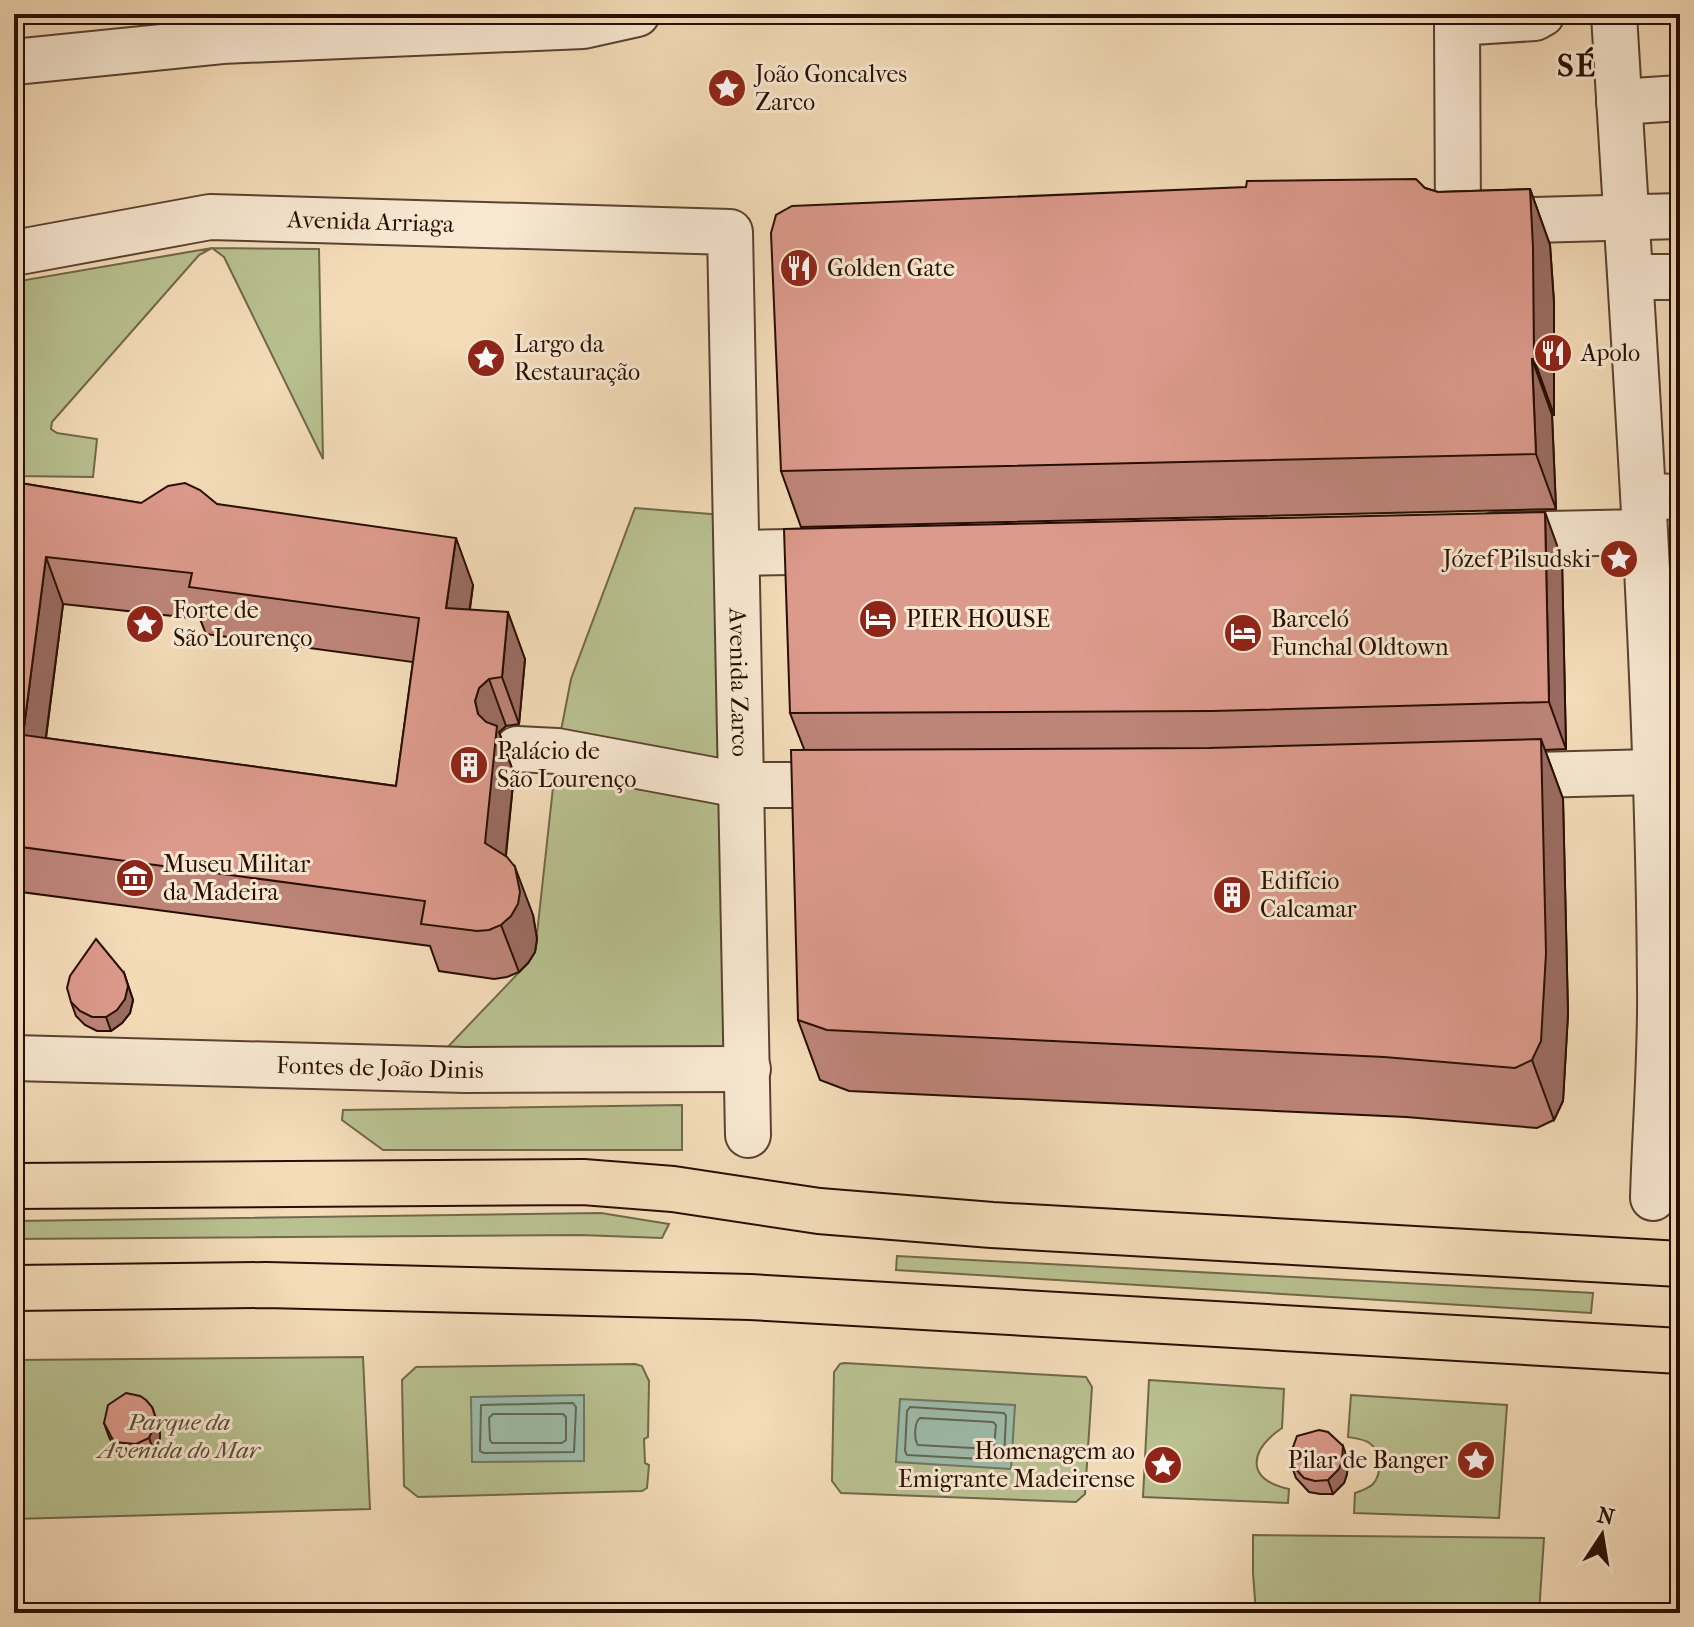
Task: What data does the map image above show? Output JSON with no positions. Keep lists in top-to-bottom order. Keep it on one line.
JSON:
{"streets":{"street":["Avenida Arriaga","Avenida Zarco","Fontes de João Dinis"]},"crossings":[["Avenida Arriaga","Avenida Zarco"],["Avenida Zarco","Fontes de João Dinis"]],"districts":["SÉ"],"parks":["Parque da Avenida do Mar"],"places":{"place":["João Goncalves Zarco","Largo da Restauração","Józef Pilsudski","Forte de São Lourenço","Pilar de Banger","Homenagem ao Emigrante Madeirense"],"restaurant":["Golden Gate","Apolo"],"hotel":["PIER HOUSE","Barceló Funchal Oldtown"],"building":["Palácio de São Lourenço","Edifício Calcamar"],"museum":["Museu Militar da Madeira"]},"north":"top"}
